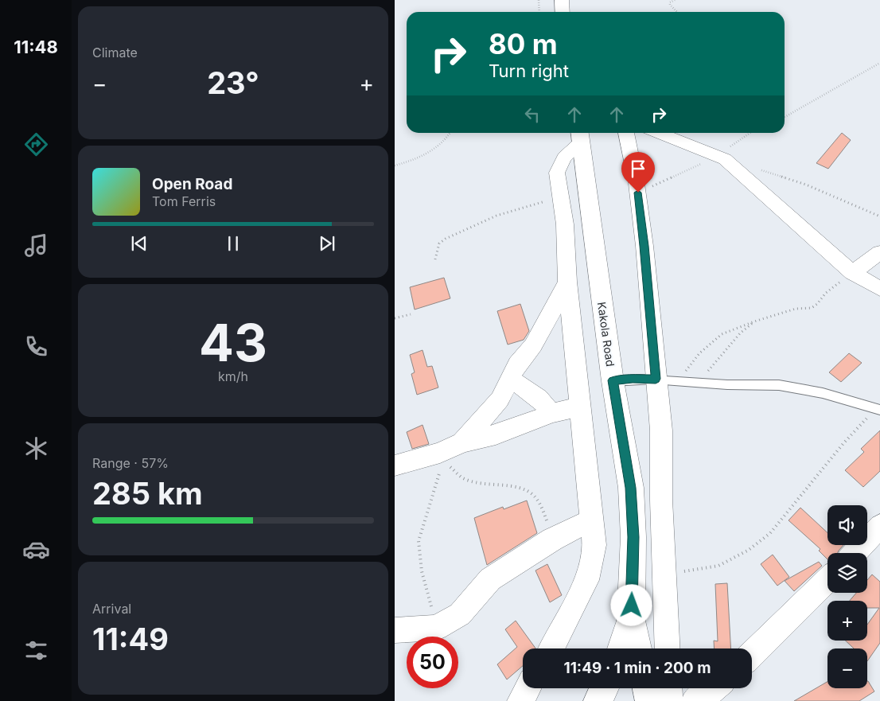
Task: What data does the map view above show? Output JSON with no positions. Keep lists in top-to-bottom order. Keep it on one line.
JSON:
{"streets":{"main road":["Kakola Road"]},"page":{"tabs":"11:48","tile":["Climate",["43","km/h"],["Range · 57%","285 km"],["Arrival","11:49"]],"turn":["80 m","Turn right"],"heat":["−","23°","+"],"song":["Open Road","Tom Ferris"],"map_buttons":["+","−"],"limit":"50","trip":"11:49 · 1 min · 200 m"}}
